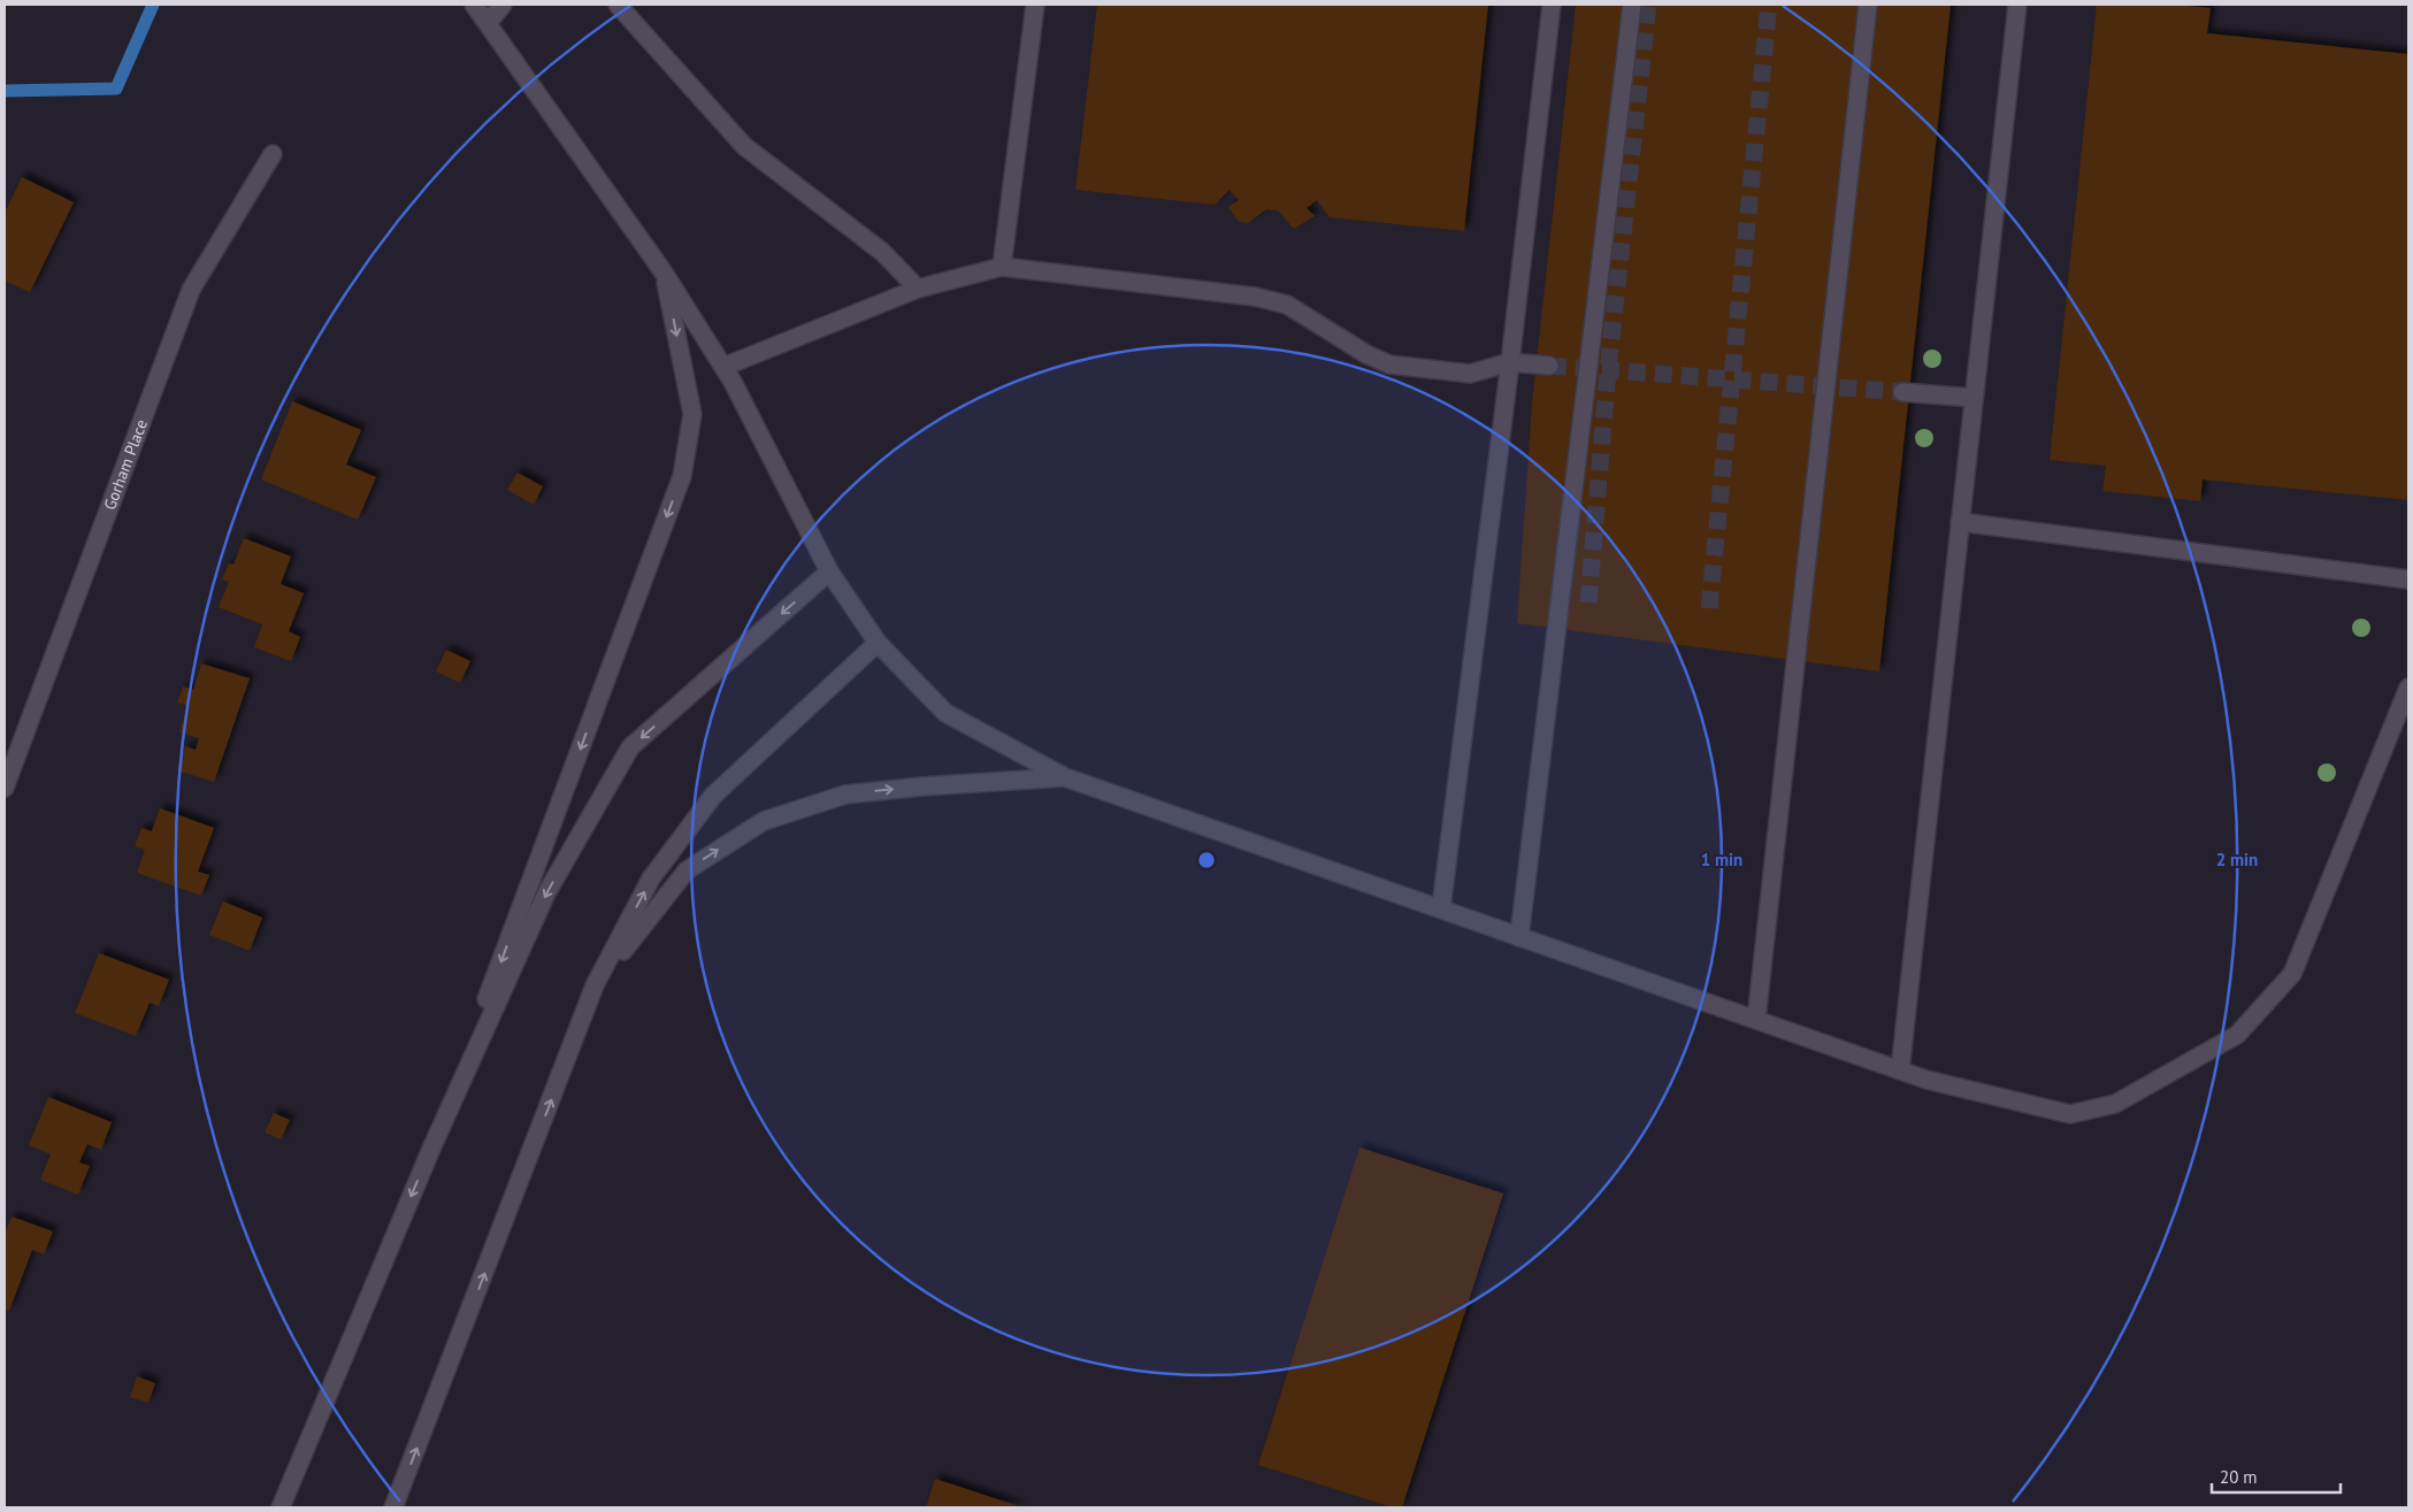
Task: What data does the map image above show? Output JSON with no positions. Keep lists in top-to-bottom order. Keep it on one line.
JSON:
{"streets":{"street":["Gorham Place"]},"scale_bar":"20 m","rings":["1 min","2 min"]}
